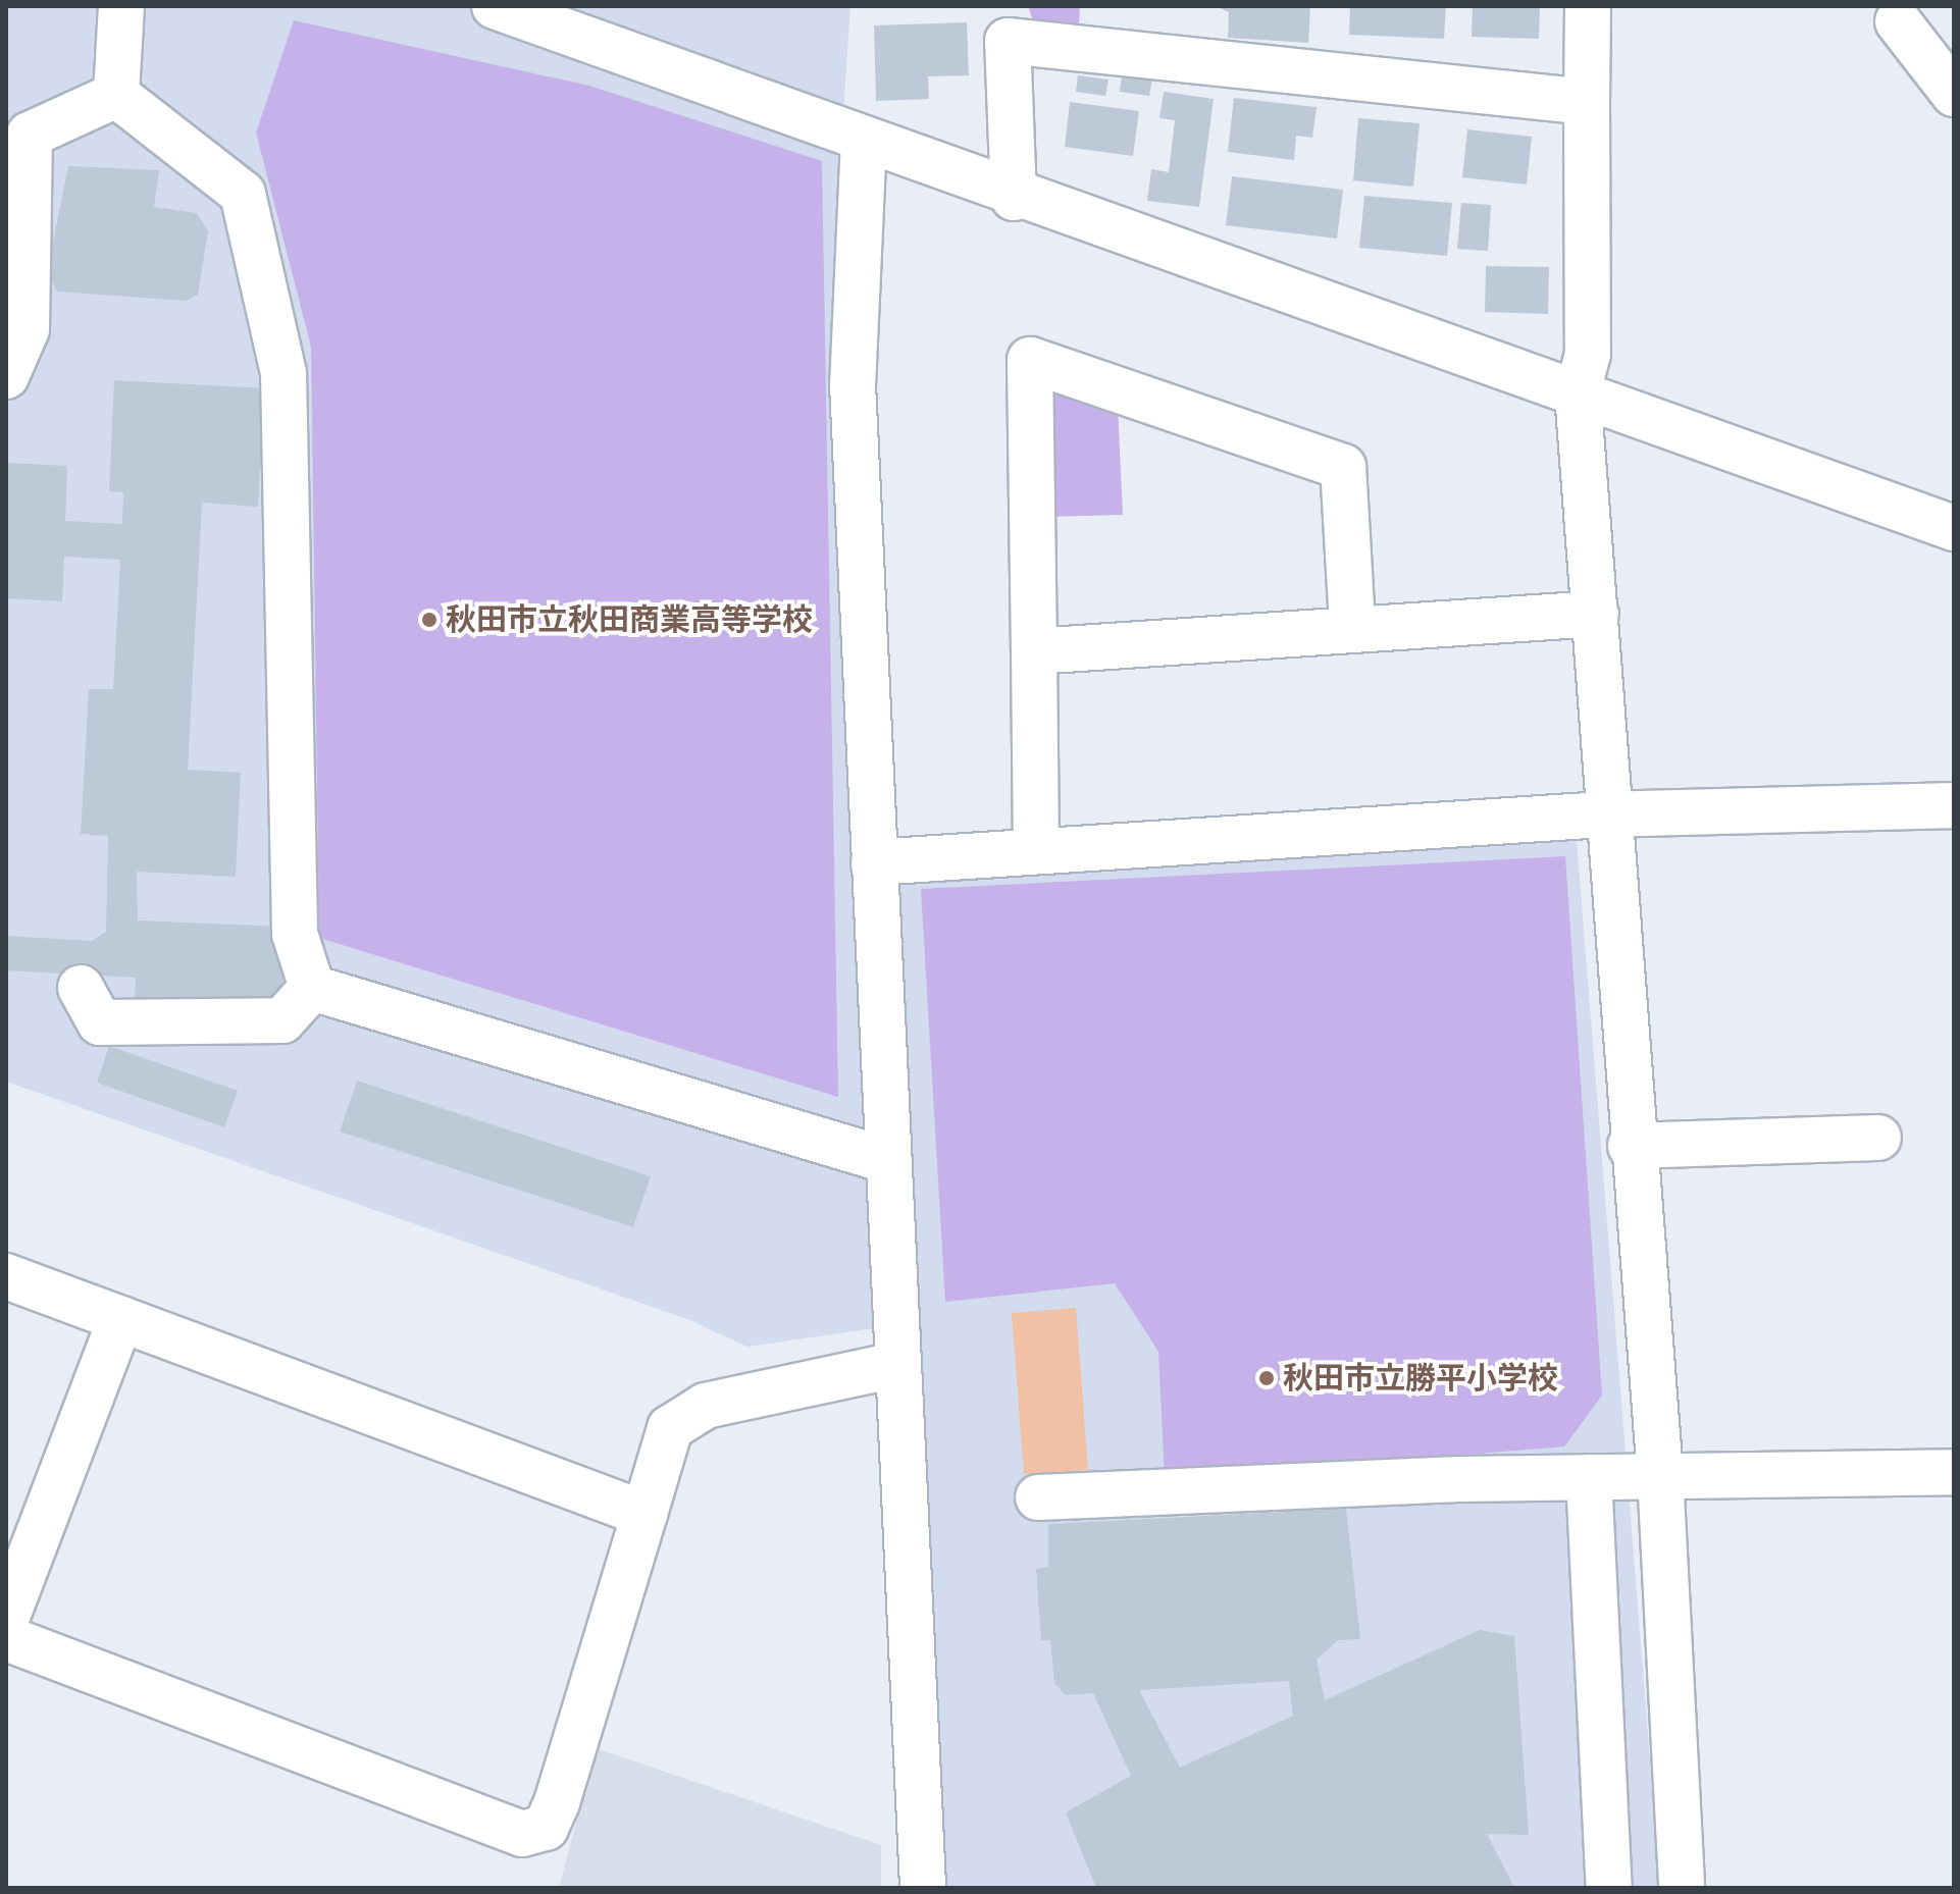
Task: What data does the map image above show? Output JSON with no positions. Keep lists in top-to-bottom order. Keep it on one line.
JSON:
{"places":["秋田市立秋田商業高等学校","秋田市立勝平小学校"]}
